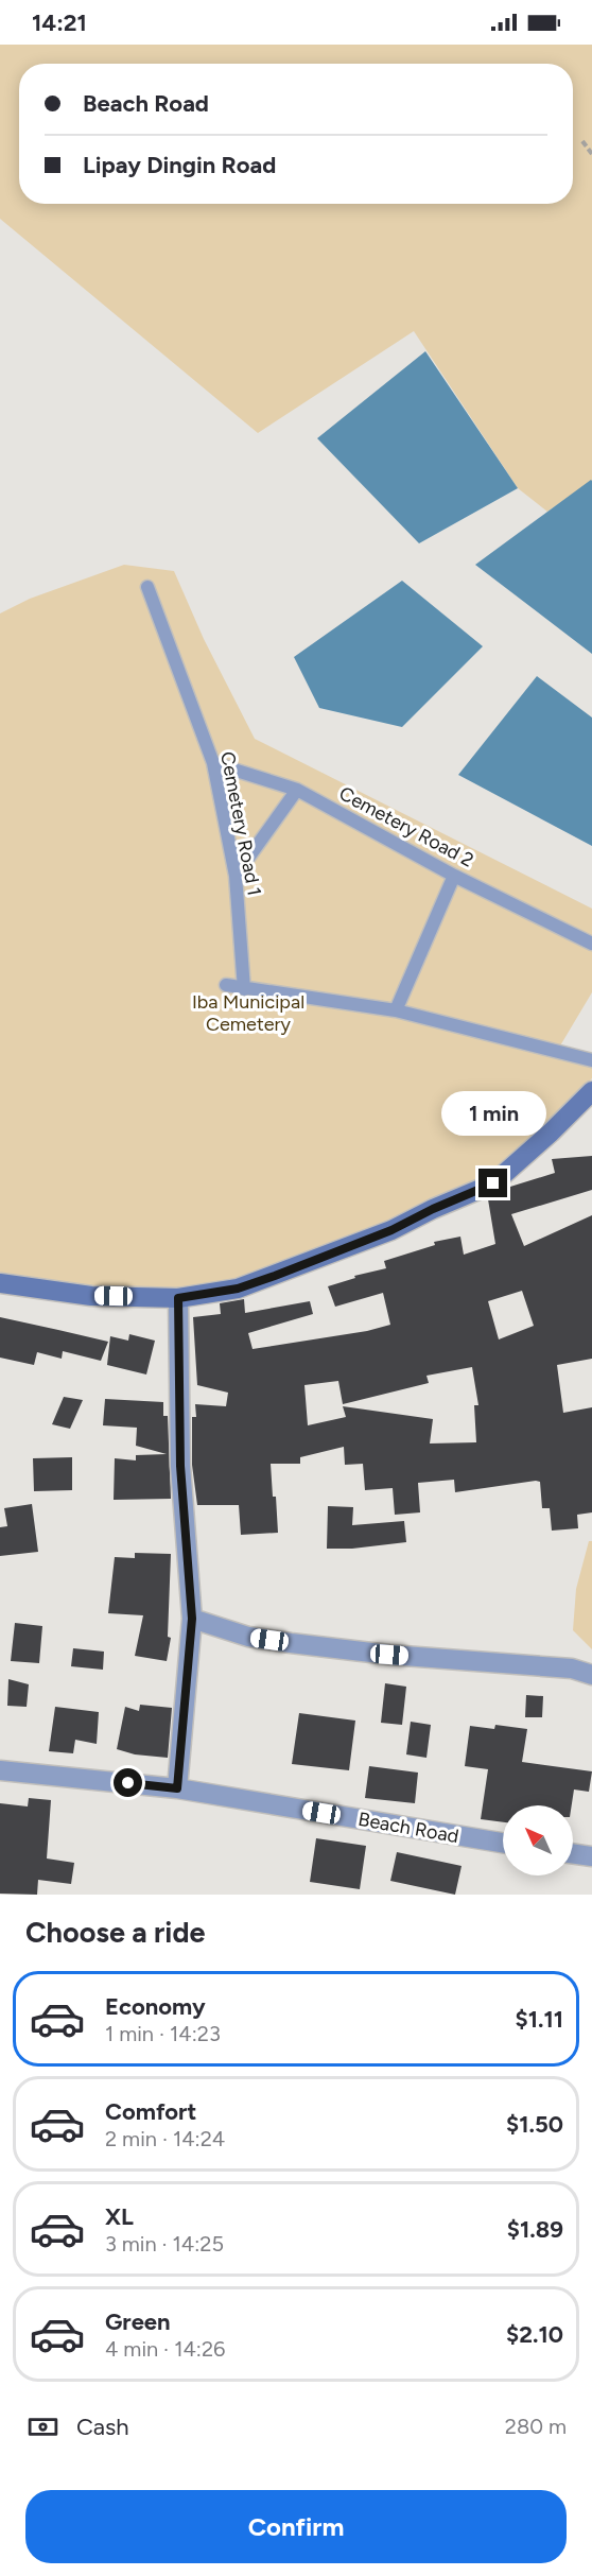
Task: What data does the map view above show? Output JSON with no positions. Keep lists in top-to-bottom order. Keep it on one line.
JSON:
{"streets":{"street":["Beach Road"],"lane":["Cemetery Road 1","Cemetery Road 2"]},"crossings":[["Cemetery Road 1","Cemetery Road 2"]],"parks":["Iba Municipal Cemetery"],"north":"top left","page":{"status":"14:21","banner":["Beach Road","Lipay Dingin Road"],"bubble":"1 min","heading":"Choose a ride","list":[{"name":"Economy","note":"1 min · 14:23","value":"$1.11"},{"name":"Comfort","note":"2 min · 14:24","value":"$1.50"},{"name":"XL","note":"3 min · 14:25","value":"$1.89"},{"name":"Green","note":"4 min · 14:26","value":"$2.10"}],"pay":["Cash","280 m"],"buttons":"Confirm"}}
